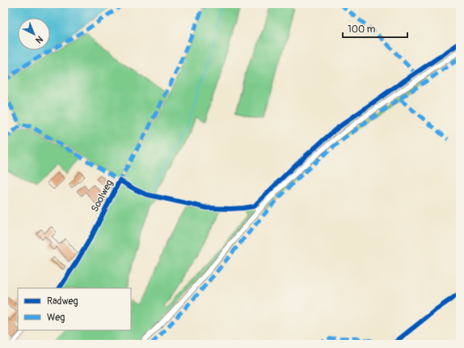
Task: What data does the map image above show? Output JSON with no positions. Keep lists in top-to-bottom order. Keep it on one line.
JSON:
{"streets":{"street":["Soolweg"]},"legend":["Radweg","Weg"],"scale_bar":"100 m","north":"bottom right"}
